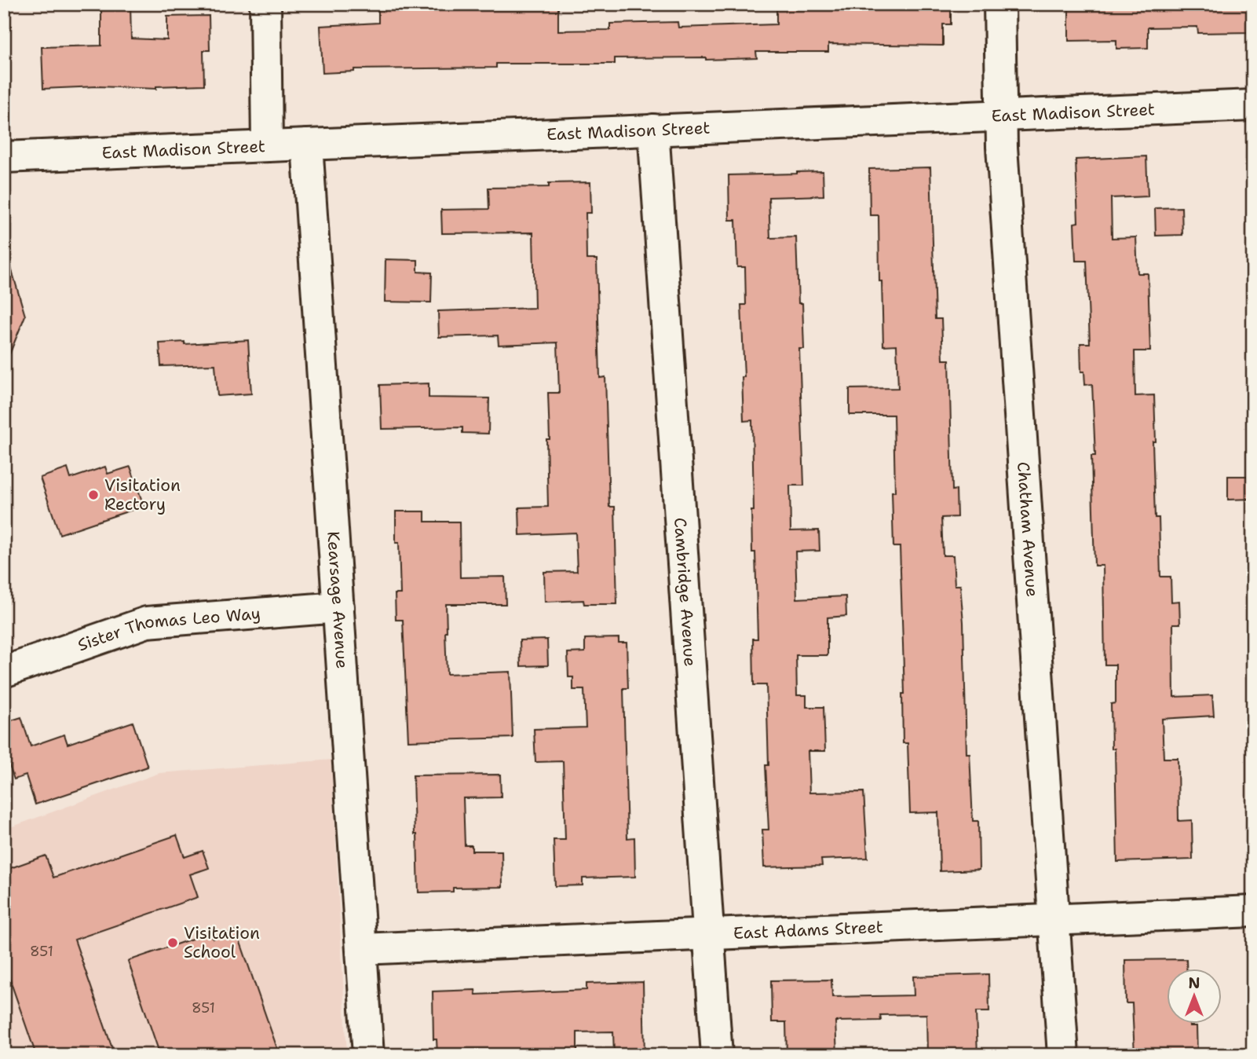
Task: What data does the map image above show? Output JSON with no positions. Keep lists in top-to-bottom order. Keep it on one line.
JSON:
{"streets":{"street":["East Madison Street","Chatham Avenue","Cambridge Avenue","Kearsage Avenue","Sister Thomas Leo Way","East Adams Street"]},"crossings":[["East Madison Street","Chatham Avenue"],["East Madison Street","Cambridge Avenue"],["East Madison Street","Kearsage Avenue"],["Chatham Avenue","East Adams Street"],["Cambridge Avenue","East Adams Street"],["Kearsage Avenue","Sister Thomas Leo Way"],["Kearsage Avenue","East Adams Street"]],"places":["Visitation Rectory","Visitation School"],"house_numbers":["851","851"],"north":"top"}
